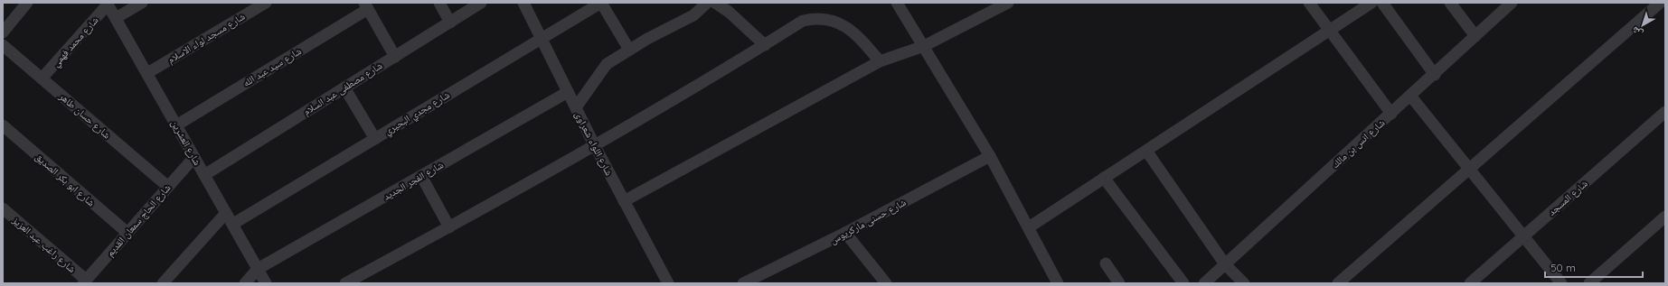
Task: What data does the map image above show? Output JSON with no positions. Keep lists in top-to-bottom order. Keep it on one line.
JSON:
{"streets":{"street":["شارع مسجد لواء الاسلام","شارع محمد فهمي","شارع سيد عبد الله","شارع مصطفى عبد السلام","شارع مجدي البحيري","شارع حسان طاهر","شارع العشرين","شارع اللواء شعراوى","شارع انس بن مالك","شارع ابو بكر الصديق","شارع الفجر الجديد","شارع المسجد","شارع الحاج سمعان القديم","شارع حسنى ماركريوس","شارع راغب عبد العزيز"]},"crossings":[["شارع مسجد لواء الاسلام","شارع العشرين"],["شارع محمد فهمي","شارع حسان طاهر"],["شارع محمد فهمي","شارع العشرين"],["شارع سيد عبد الله","شارع العشرين"],["شارع مصطفى عبد السلام","شارع العشرين"],["شارع مجدي البحيري","شارع العشرين"],["شارع مجدي البحيري","شارع اللواء شعراوى"],["شارع حسان طاهر","شارع الحاج سمعان القديم"],["شارع العشرين","شارع الفجر الجديد"],["شارع العشرين","شارع الحاج سمعان القديم"],["شارع اللواء شعراوى","شارع الفجر الجديد"],["شارع ابو بكر الصديق","شارع الحاج سمعان القديم"],["شارع الحاج سمعان القديم","شارع راغب عبد العزيز"]],"scale_bar":"50 m","north":"bottom left"}
